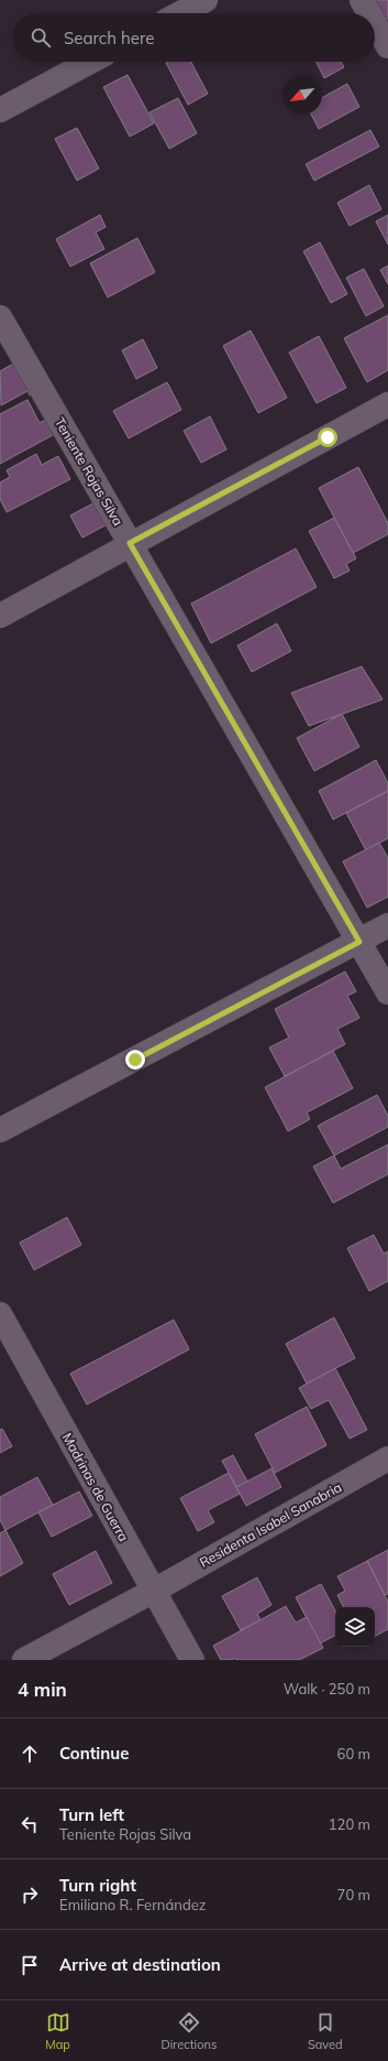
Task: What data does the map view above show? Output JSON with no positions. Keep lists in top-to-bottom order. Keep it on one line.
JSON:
{"streets":{"street":["Teniente Rojas Silva","Madrinas de Guerra","Residenta Isabel Sanabria"]},"crossings":[["Madrinas de Guerra","Residenta Isabel Sanabria"]],"north":"bottom left","page":{"search":"Search here","heading":["4 min","Walk · 250 m"],"list":[["Continue","60 m"],["Turn left","Teniente Rojas Silva","120 m"],["Turn right","Emiliano R. Fernández","70 m"],"Arrive at destination"],"nav":["Map","Directions","Saved"]}}
